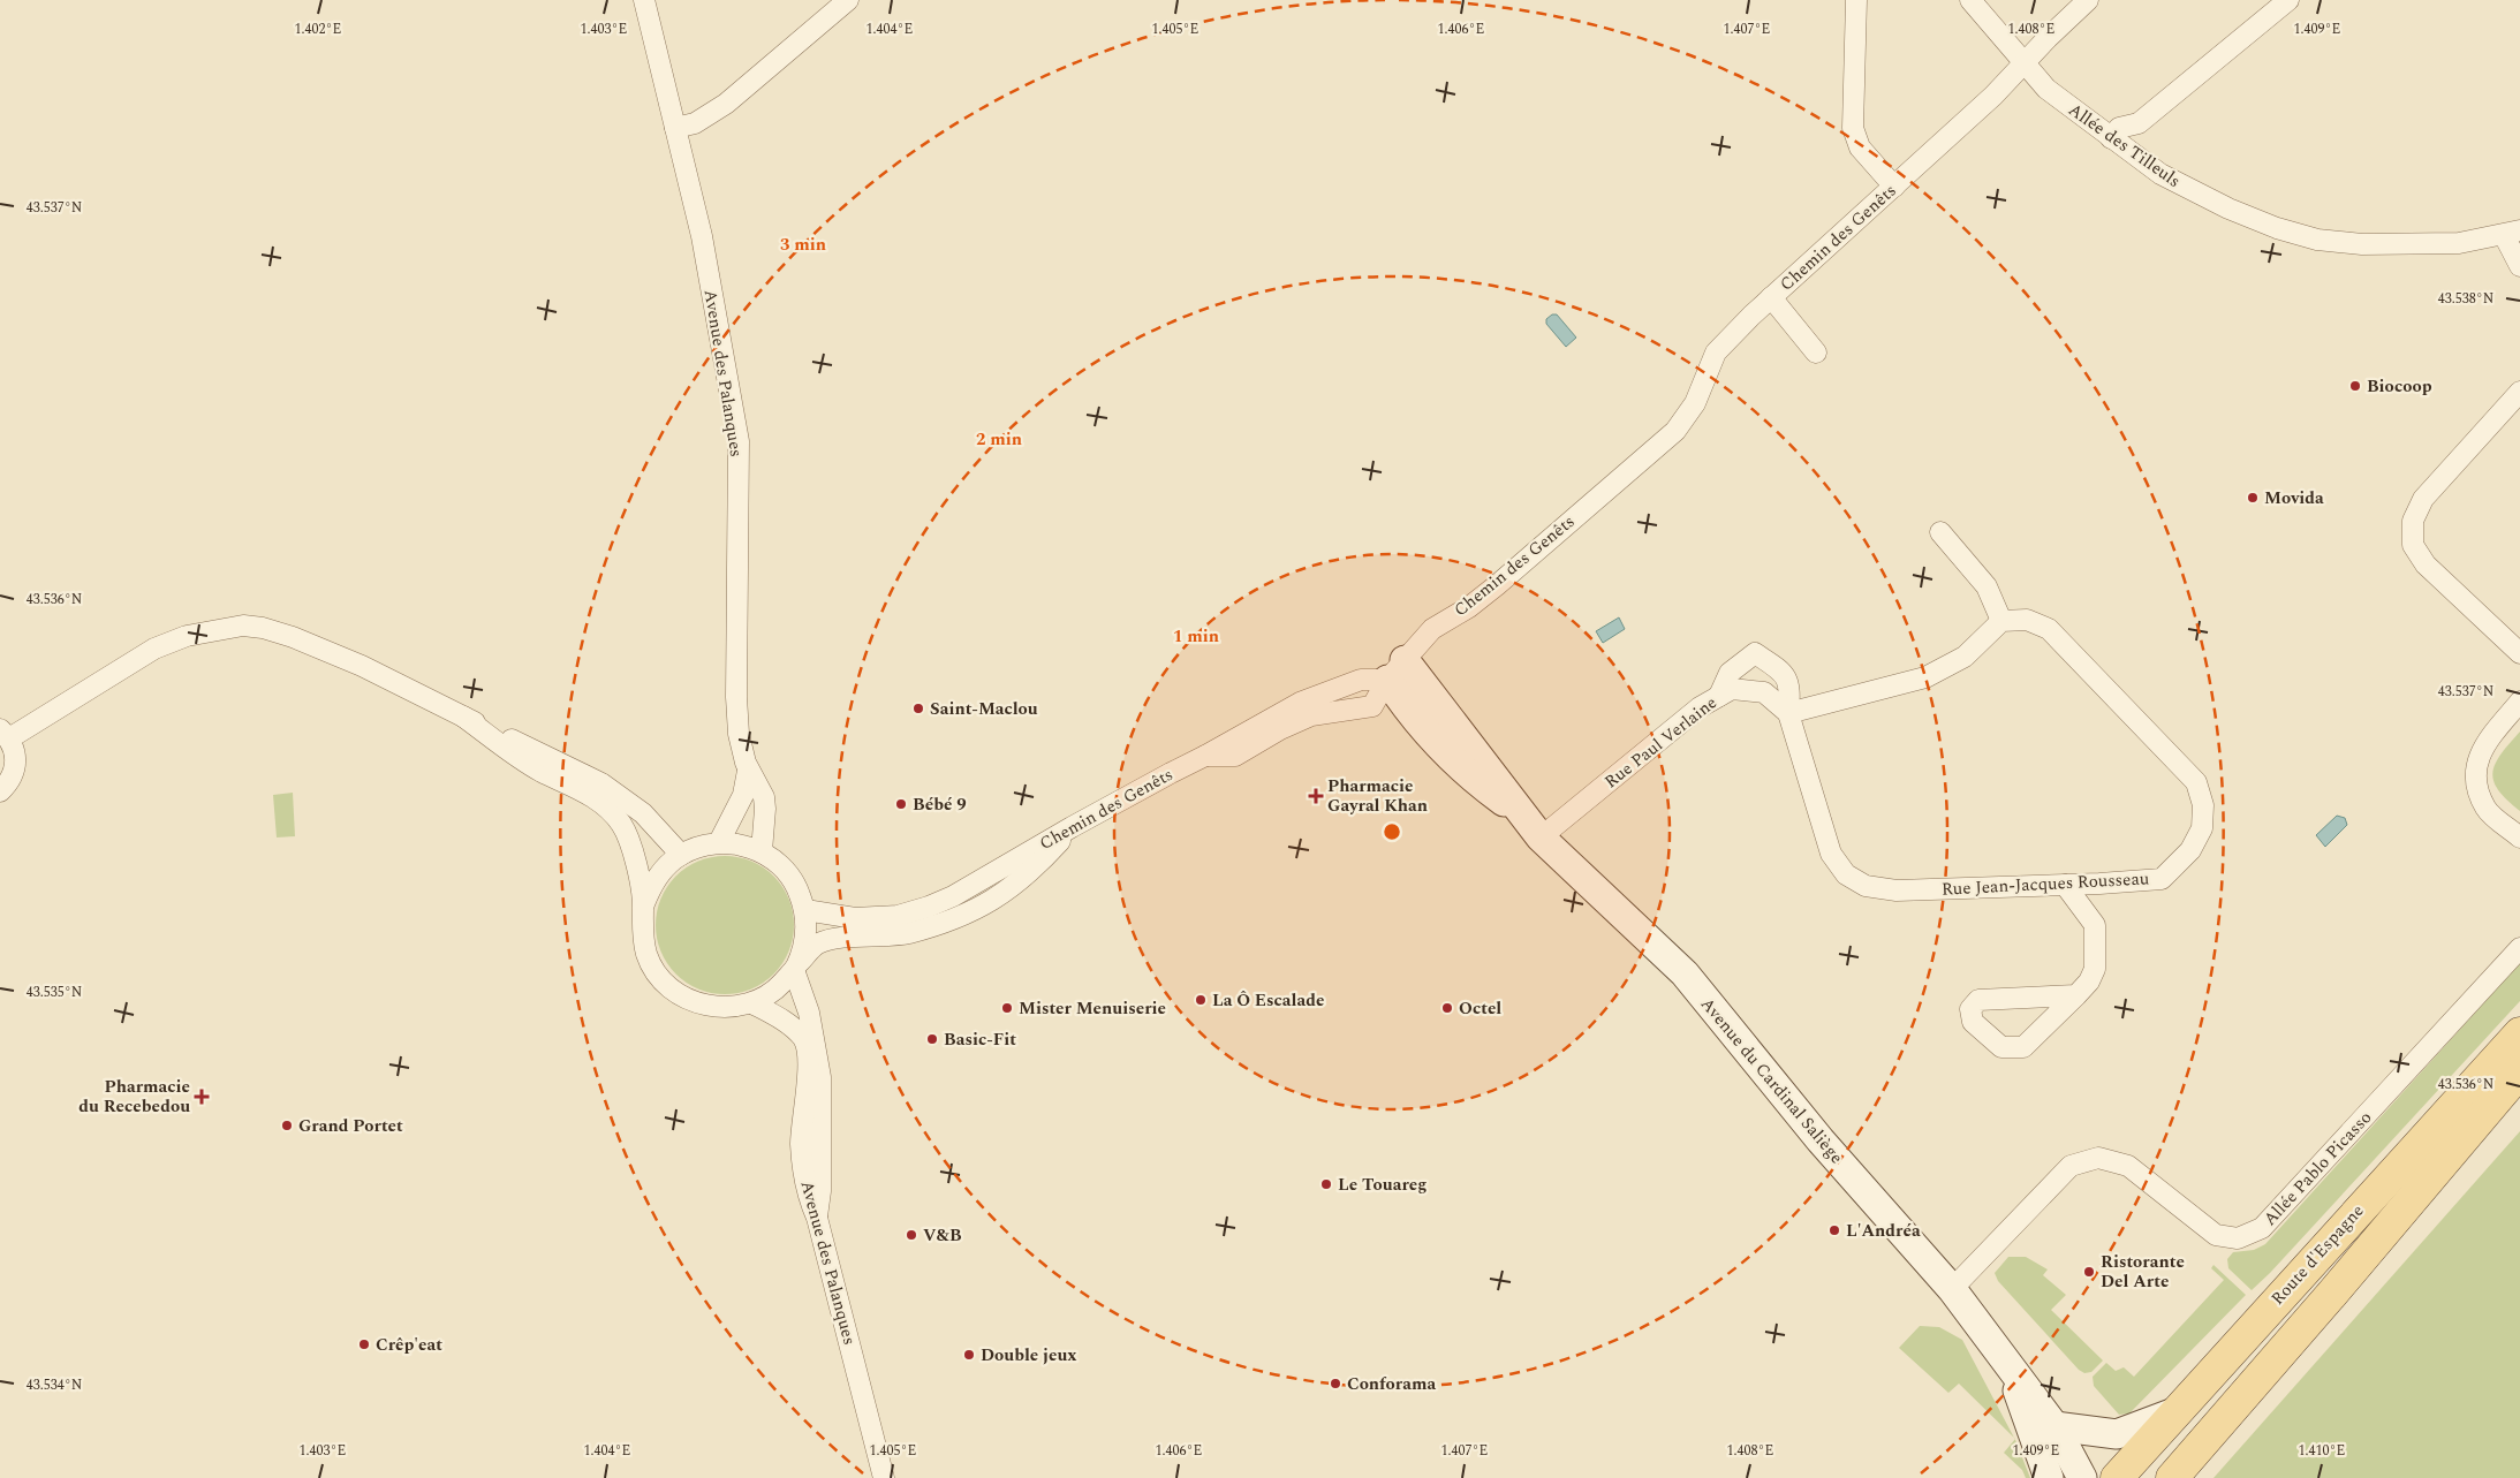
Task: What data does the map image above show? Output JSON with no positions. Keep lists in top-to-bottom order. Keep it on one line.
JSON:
{"streets":{"main road":["Avenue du Cardinal Saliège","Route d'Espagne"],"street":["Allée des Tilleuls","Chemin des Genêts","Avenue des Palanques","Rue Paul Verlaine","Rue Jean-Jacques Rousseau","Allée Pablo Picasso"]},"crossings":[["Allée des Tilleuls","Chemin des Genêts"],["Chemin des Genêts","Avenue des Palanques"],["Chemin des Genêts","Avenue du Cardinal Saliège"],["Rue Paul Verlaine","Rue Jean-Jacques Rousseau"],["Rue Paul Verlaine","Avenue du Cardinal Saliège"],["Avenue du Cardinal Saliège","Allée Pablo Picasso"]],"places":{"other":["Biocoop","Movida","Saint-Maclou","Bébé 9","La Ô Escalade","Mister Menuiserie","Octel","Basic-Fit","Grand Portet","Le Touareg","L'Andréa","V&B","Ristorante Del Arte","Crêp'eat","Double jeux","Conforama"],"health":["Pharmacie Gayral Khan","Pharmacie du Recebedou"]},"coordinates":["1.402°E","1.403°E","1.404°E","1.405°E","1.406°E","1.407°E","1.408°E","1.409°E","43.537°N","43.538°N","43.536°N","43.535°N","43.534°N","1.410°E"],"rings":["3 min","2 min","1 min"]}
